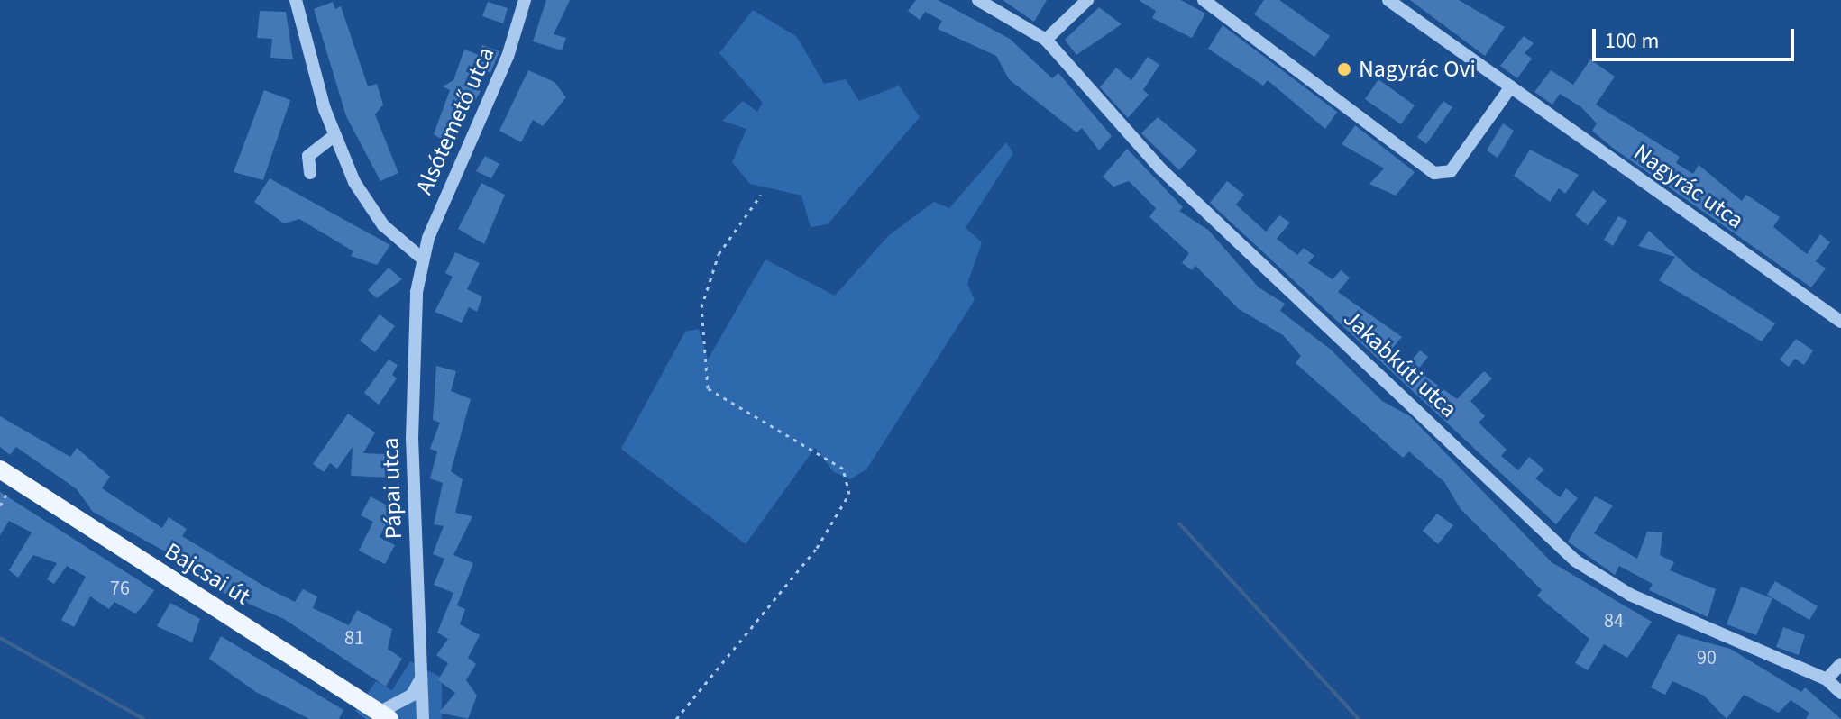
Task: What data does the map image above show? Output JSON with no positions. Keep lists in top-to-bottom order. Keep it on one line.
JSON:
{"streets":{"main road":["Bajcsai út"],"street":["Alsótemető utca","Nagyrác utca","Jakabkúti utca","Pápai utca"]},"crossings":[["Alsótemető utca","Pápai utca"]],"places":["Nagyrác Ovi"],"house_numbers":["76","84","81","90"],"scale_bar":"100 m"}
